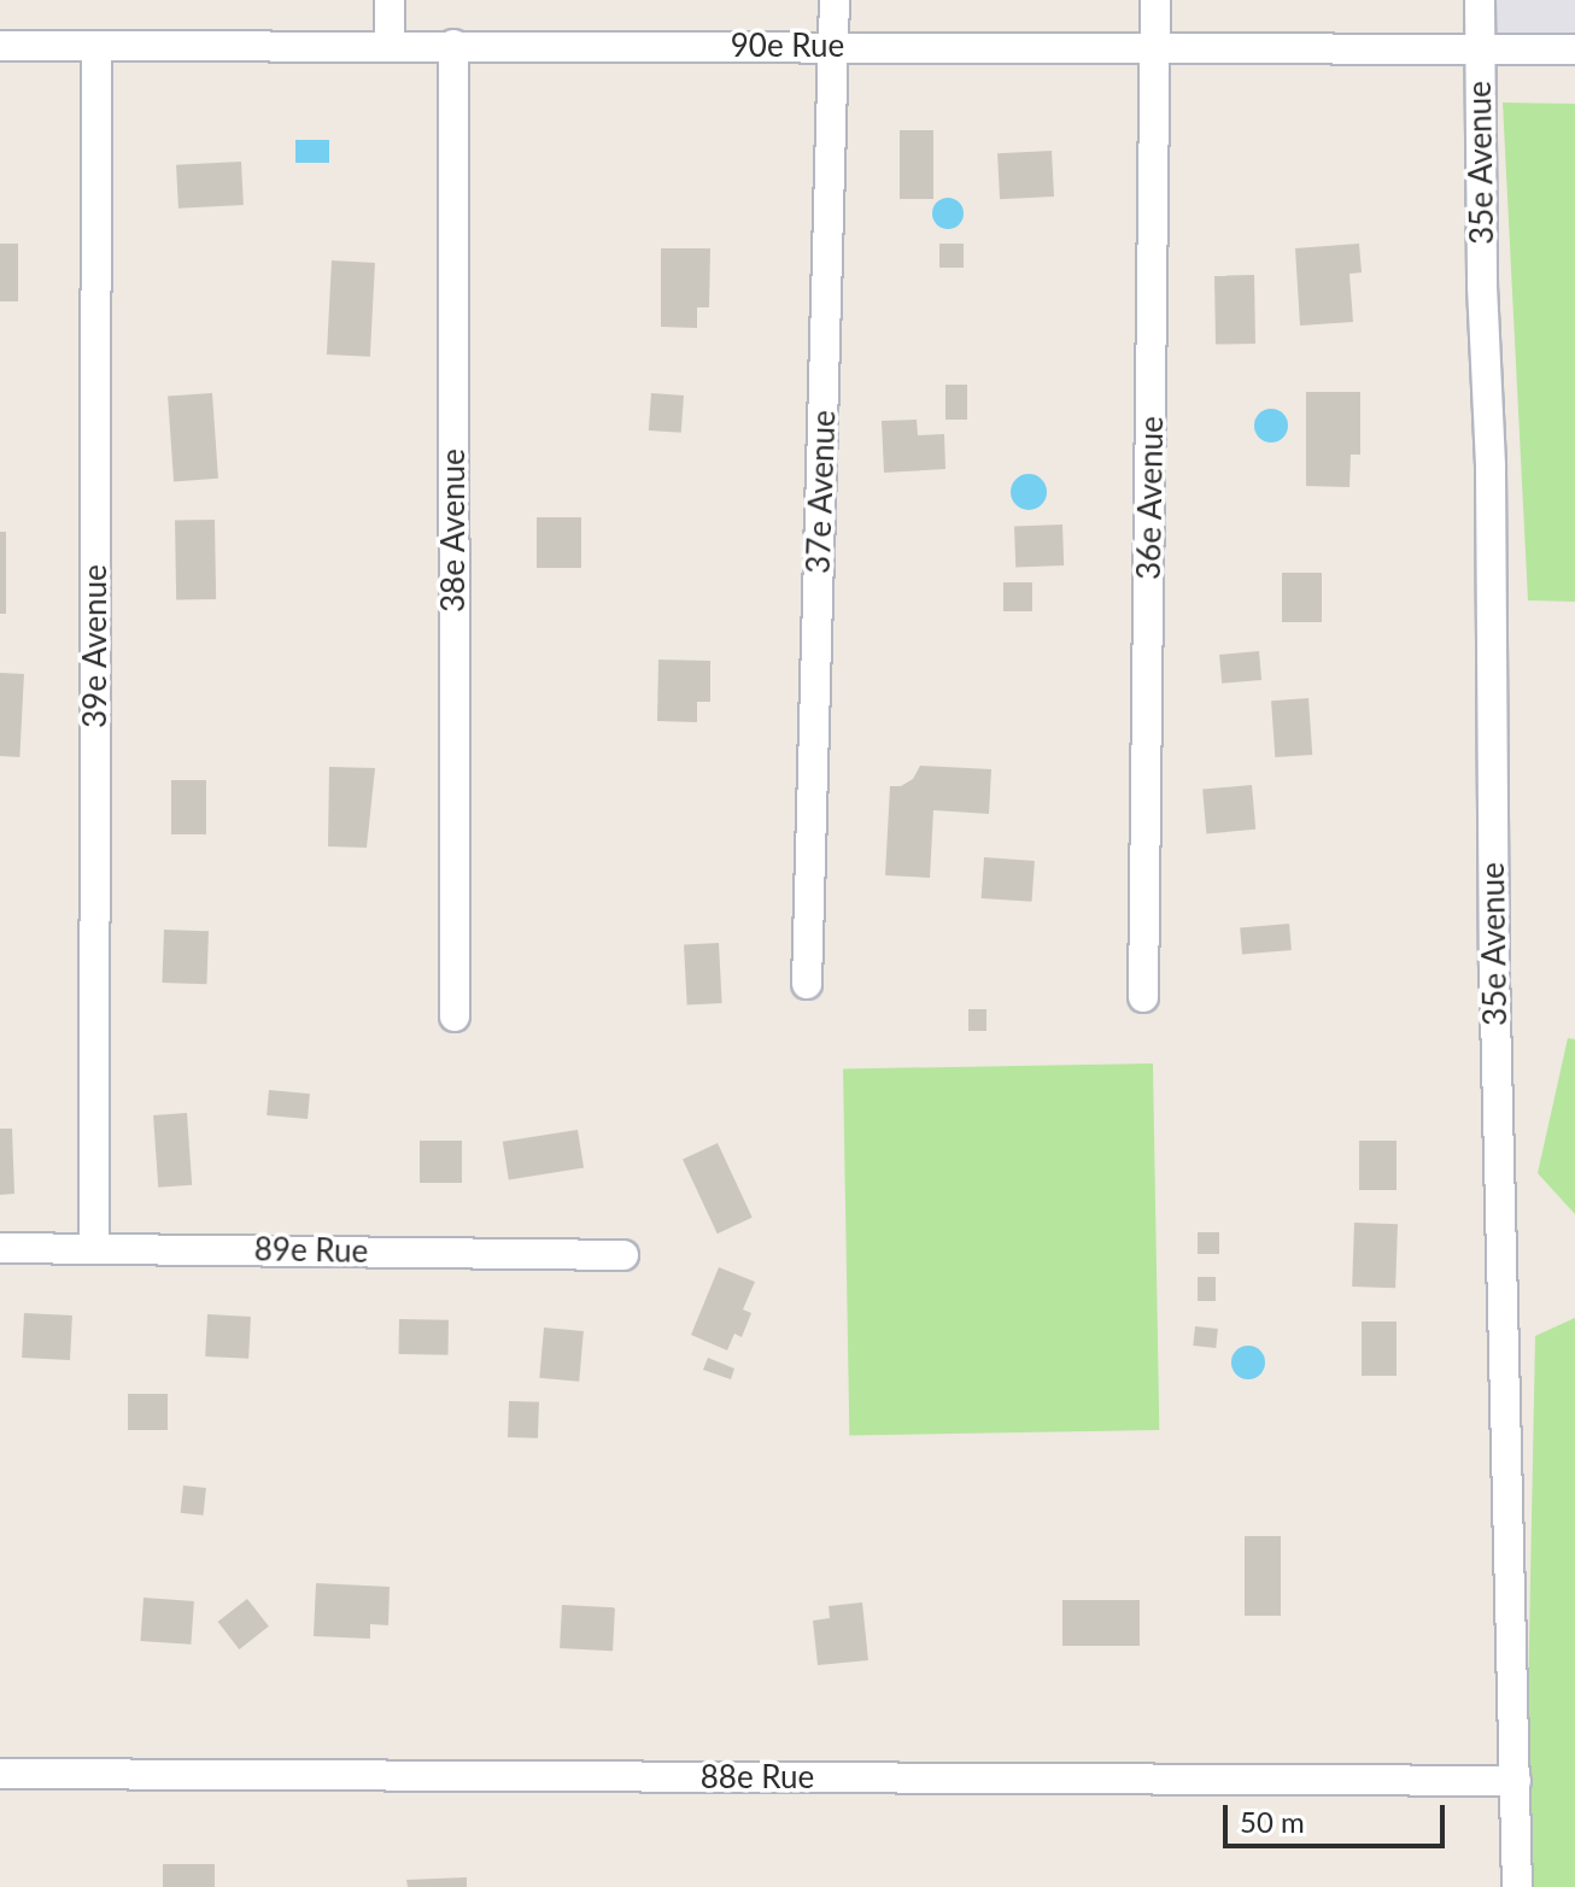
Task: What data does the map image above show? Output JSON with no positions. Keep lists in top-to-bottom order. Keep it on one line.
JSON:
{"streets":{"street":["90e Rue","35e Avenue","37e Avenue","36e Avenue","38e Avenue","39e Avenue","89e Rue","88e Rue"]},"crossings":[["90e Rue","35e Avenue"],["90e Rue","37e Avenue"],["90e Rue","36e Avenue"],["90e Rue","38e Avenue"],["90e Rue","39e Avenue"],["35e Avenue","88e Rue"],["39e Avenue","89e Rue"]],"scale_bar":"50 m"}
